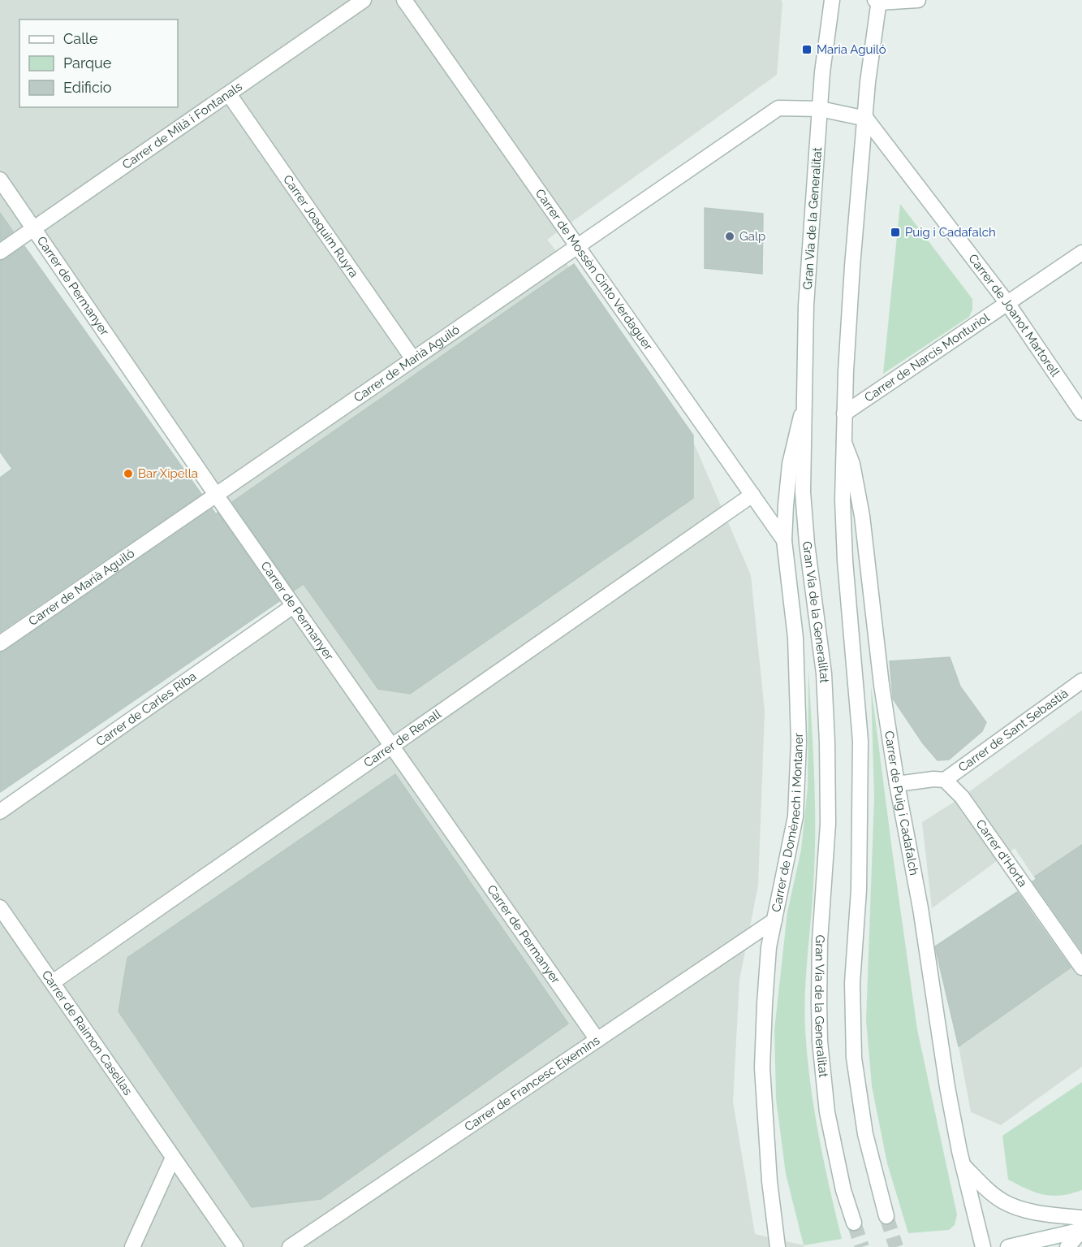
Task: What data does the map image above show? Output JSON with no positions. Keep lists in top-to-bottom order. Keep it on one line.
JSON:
{"streets":{"street":["Carrer de Milà i Fontanals","Gran Via de la Generalitat","Carrer Joaquim Ruyra","Carrer de Mossèn Cinto Verdaguer","Carrer de Permanyer","Carrer de Joanot Martorell","Carrer de Narcís Monturiol","Carrer de Marià Aguiló","Carrer de Carles Riba","Carrer de Sant Sebastià","Carrer de Renall","Carrer de Puig i Cadafalch","Carrer de Domènech i Montaner","Carrer d'Horta","Carrer de Raimon Casellas","Carrer de Francesc Eixemins"]},"crossings":[["Carrer de Milà i Fontanals","Carrer Joaquim Ruyra"],["Carrer de Milà i Fontanals","Carrer de Permanyer"],["Gran Via de la Generalitat","Carrer de Marià Aguiló"],["Gran Via de la Generalitat","Carrer de Domènech i Montaner"],["Carrer Joaquim Ruyra","Carrer de Marià Aguiló"],["Carrer de Mossèn Cinto Verdaguer","Carrer de Marià Aguiló"],["Carrer de Mossèn Cinto Verdaguer","Carrer de Renall"],["Carrer de Mossèn Cinto Verdaguer","Carrer de Domènech i Montaner"],["Carrer de Permanyer","Carrer de Marià Aguiló"],["Carrer de Permanyer","Carrer de Carles Riba"],["Carrer de Permanyer","Carrer de Renall"],["Carrer de Permanyer","Carrer de Francesc Eixemins"],["Carrer de Joanot Martorell","Carrer de Narcís Monturiol"],["Carrer de Sant Sebastià","Carrer d'Horta"],["Carrer de Renall","Carrer de Raimon Casellas"],["Carrer de Domènech i Montaner","Carrer de Francesc Eixemins"]],"places":{"transit":["Maria Aguiló","Puig i Cadafalch"],"other":["Galp","Bar Xipella"]},"legend":["Calle","Parque","Edificio"]}
